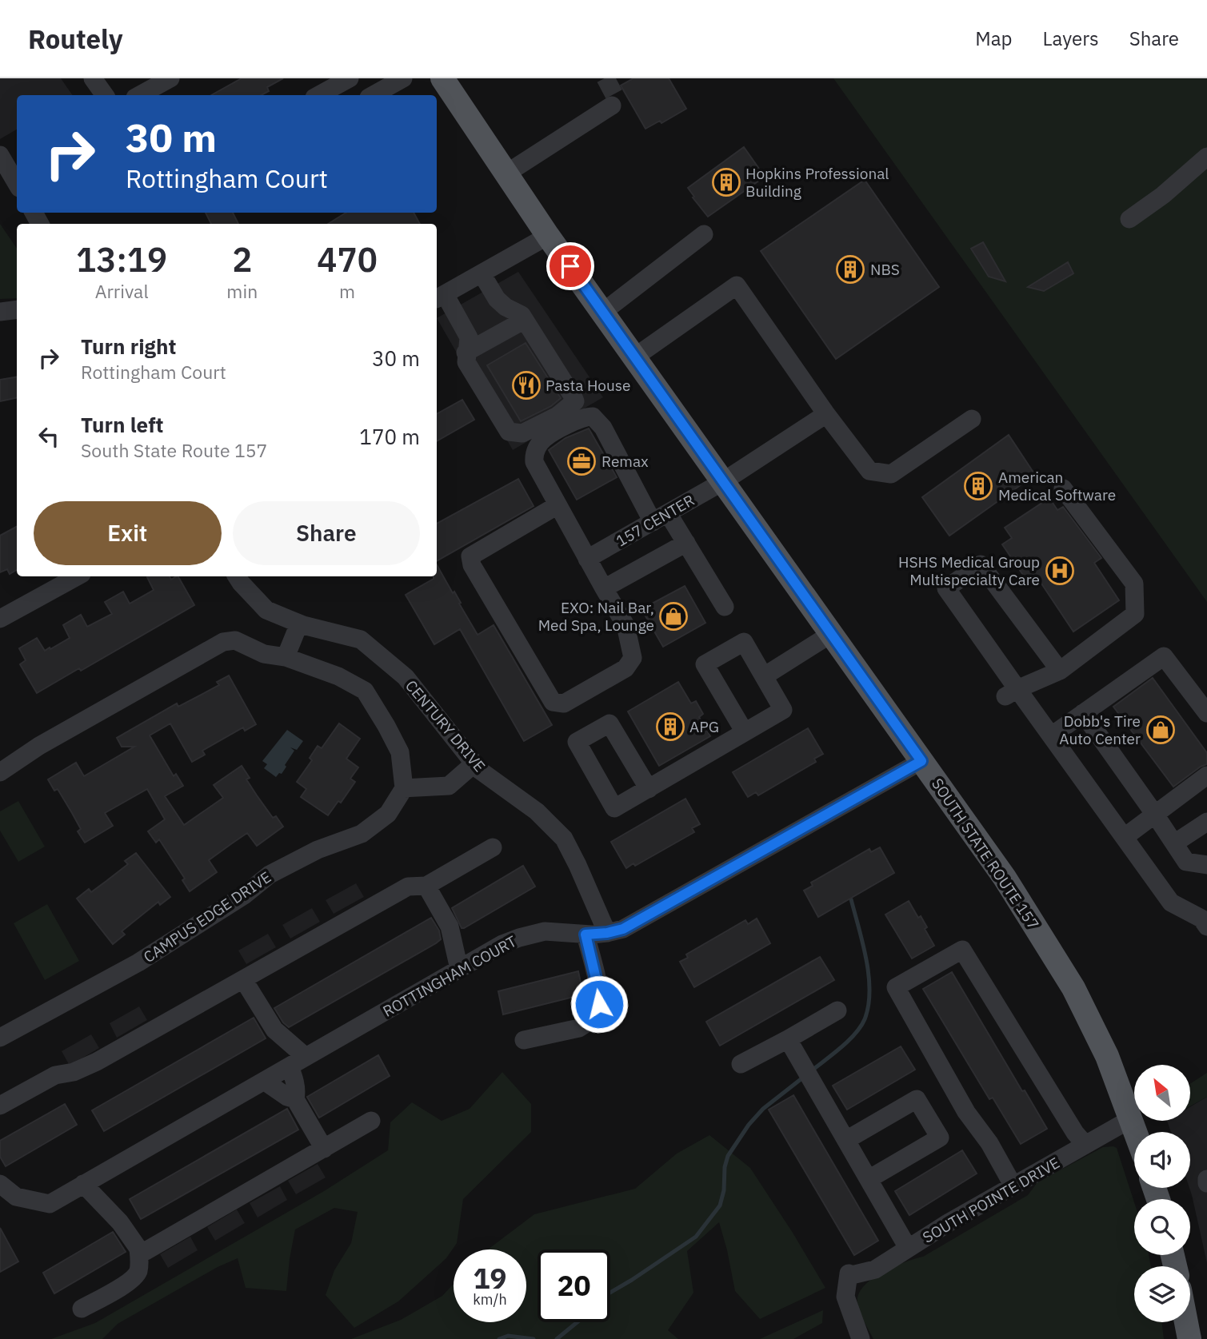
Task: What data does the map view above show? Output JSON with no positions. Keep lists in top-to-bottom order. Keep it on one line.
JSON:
{"streets":{"main road":["SOUTH STATE ROUTE 157"],"street":["157 CENTER","CENTURY DRIVE","CAMPUS EDGE DRIVE","ROTTINGHAM COURT","SOUTH POINTE DRIVE"]},"crossings":[["157 CENTER","SOUTH STATE ROUTE 157"],["CENTURY DRIVE","ROTTINGHAM COURT"],["SOUTH STATE ROUTE 157","ROTTINGHAM COURT"],["SOUTH STATE ROUTE 157","SOUTH POINTE DRIVE"]],"places":{"building":["Hopkins Professional Building","NBS","American Medical Software","APG"],"restaurant":["Pasta House"],"office":["Remax"],"hospital":["HSHS Medical Group Multispecialty Care"],"shop":["EXO: Nail Bar, Med Spa, Lounge","Dobb's Tire Auto Center"]},"north":"top left","page":{"header":"Routely","nav":["Map","Layers","Share"],"turn":["30 m","Rottingham Court"],"eta":["13:19","Arrival","2","min","470","m"],"list":[{"name":"Turn right","note":"Rottingham Court","value":"30 m"},{"name":"Turn left","note":"South State Route 157","value":"170 m"}],"buttons":["Exit","Share"],"speed":"19 km/h","limit":"20"}}
